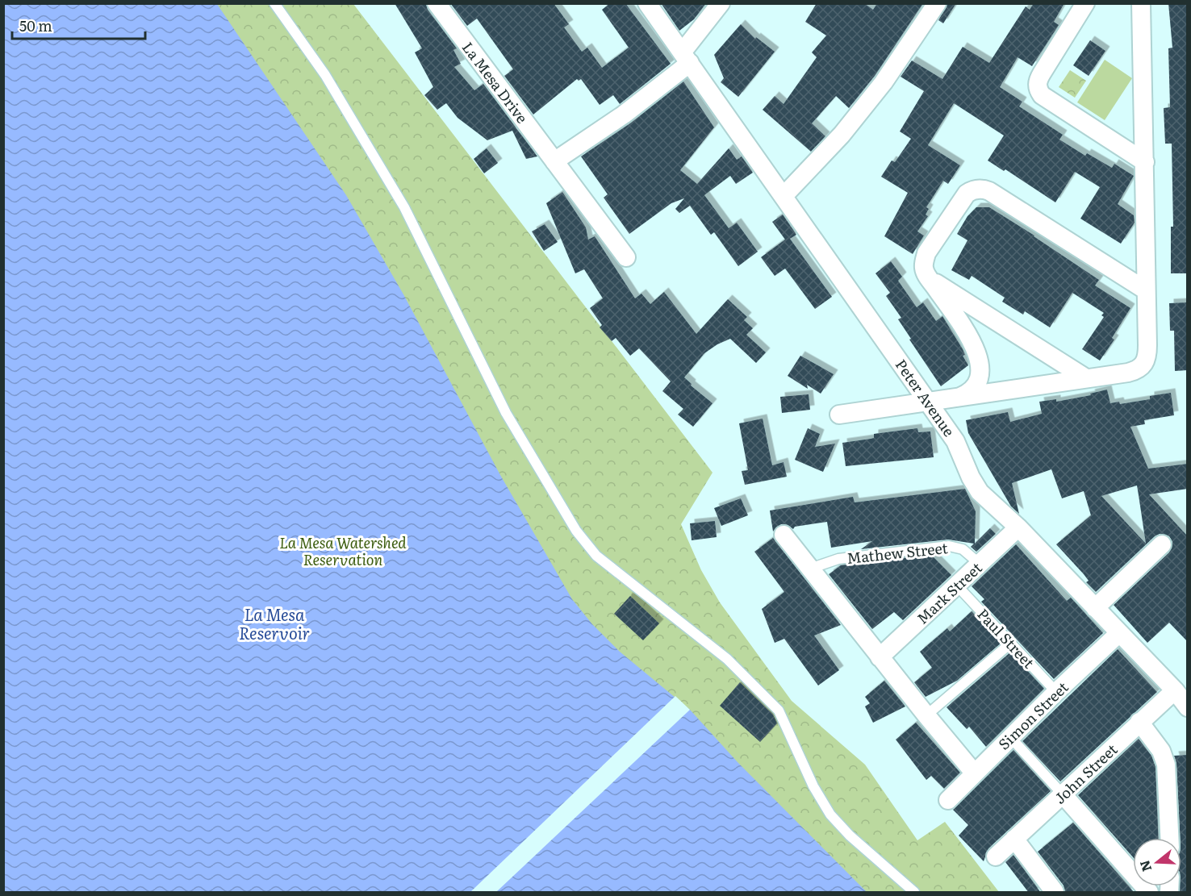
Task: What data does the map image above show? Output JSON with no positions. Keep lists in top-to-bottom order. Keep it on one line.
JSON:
{"streets":{"street":["La Mesa Drive","Peter Avenue","Mark Street","Simon Street","John Street"],"lane":["Mathew Street","Paul Street"]},"crossings":[["Peter Avenue","Mark Street"],["Peter Avenue","Simon Street"],["Peter Avenue","John Street"],["Mathew Street","Mark Street"],["Mark Street","Paul Street"],["Paul Street","Simon Street"]],"water":["La Mesa Reservoir"],"parks":["La Mesa Watershed Reservation"],"scale_bar":"50 m","north":"left"}
